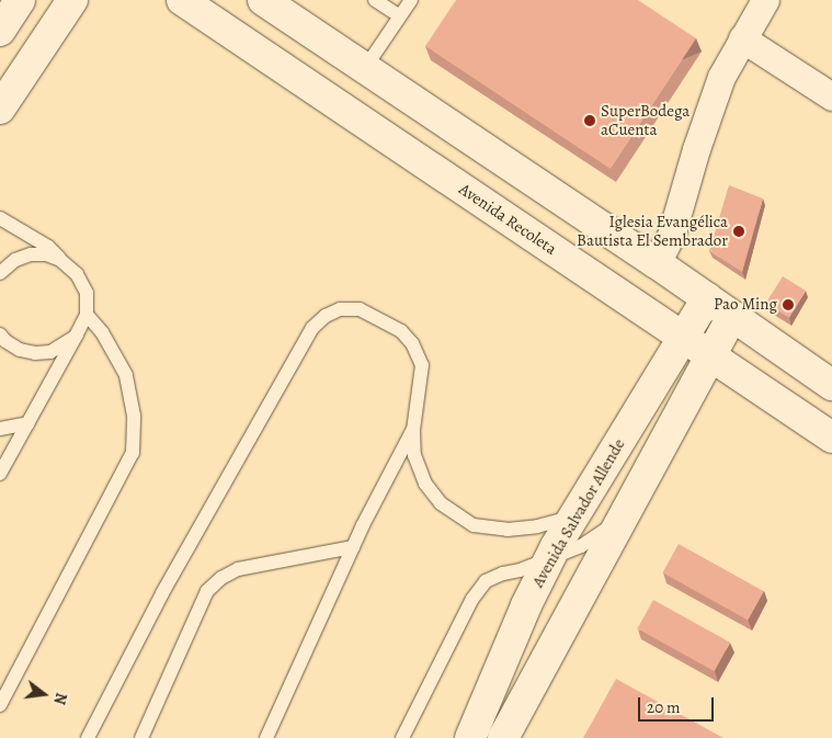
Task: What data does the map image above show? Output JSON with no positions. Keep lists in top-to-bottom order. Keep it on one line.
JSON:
{"streets":{"main road":["Avenida Recoleta","Avenida Salvador Allende"]},"crossings":[["Avenida Recoleta","Avenida Salvador Allende"]],"places":["SuperBodega aCuenta","Iglesia Evangélica Bautista El Sembrador","Pao Ming"],"scale_bar":"20 m","north":"right"}
